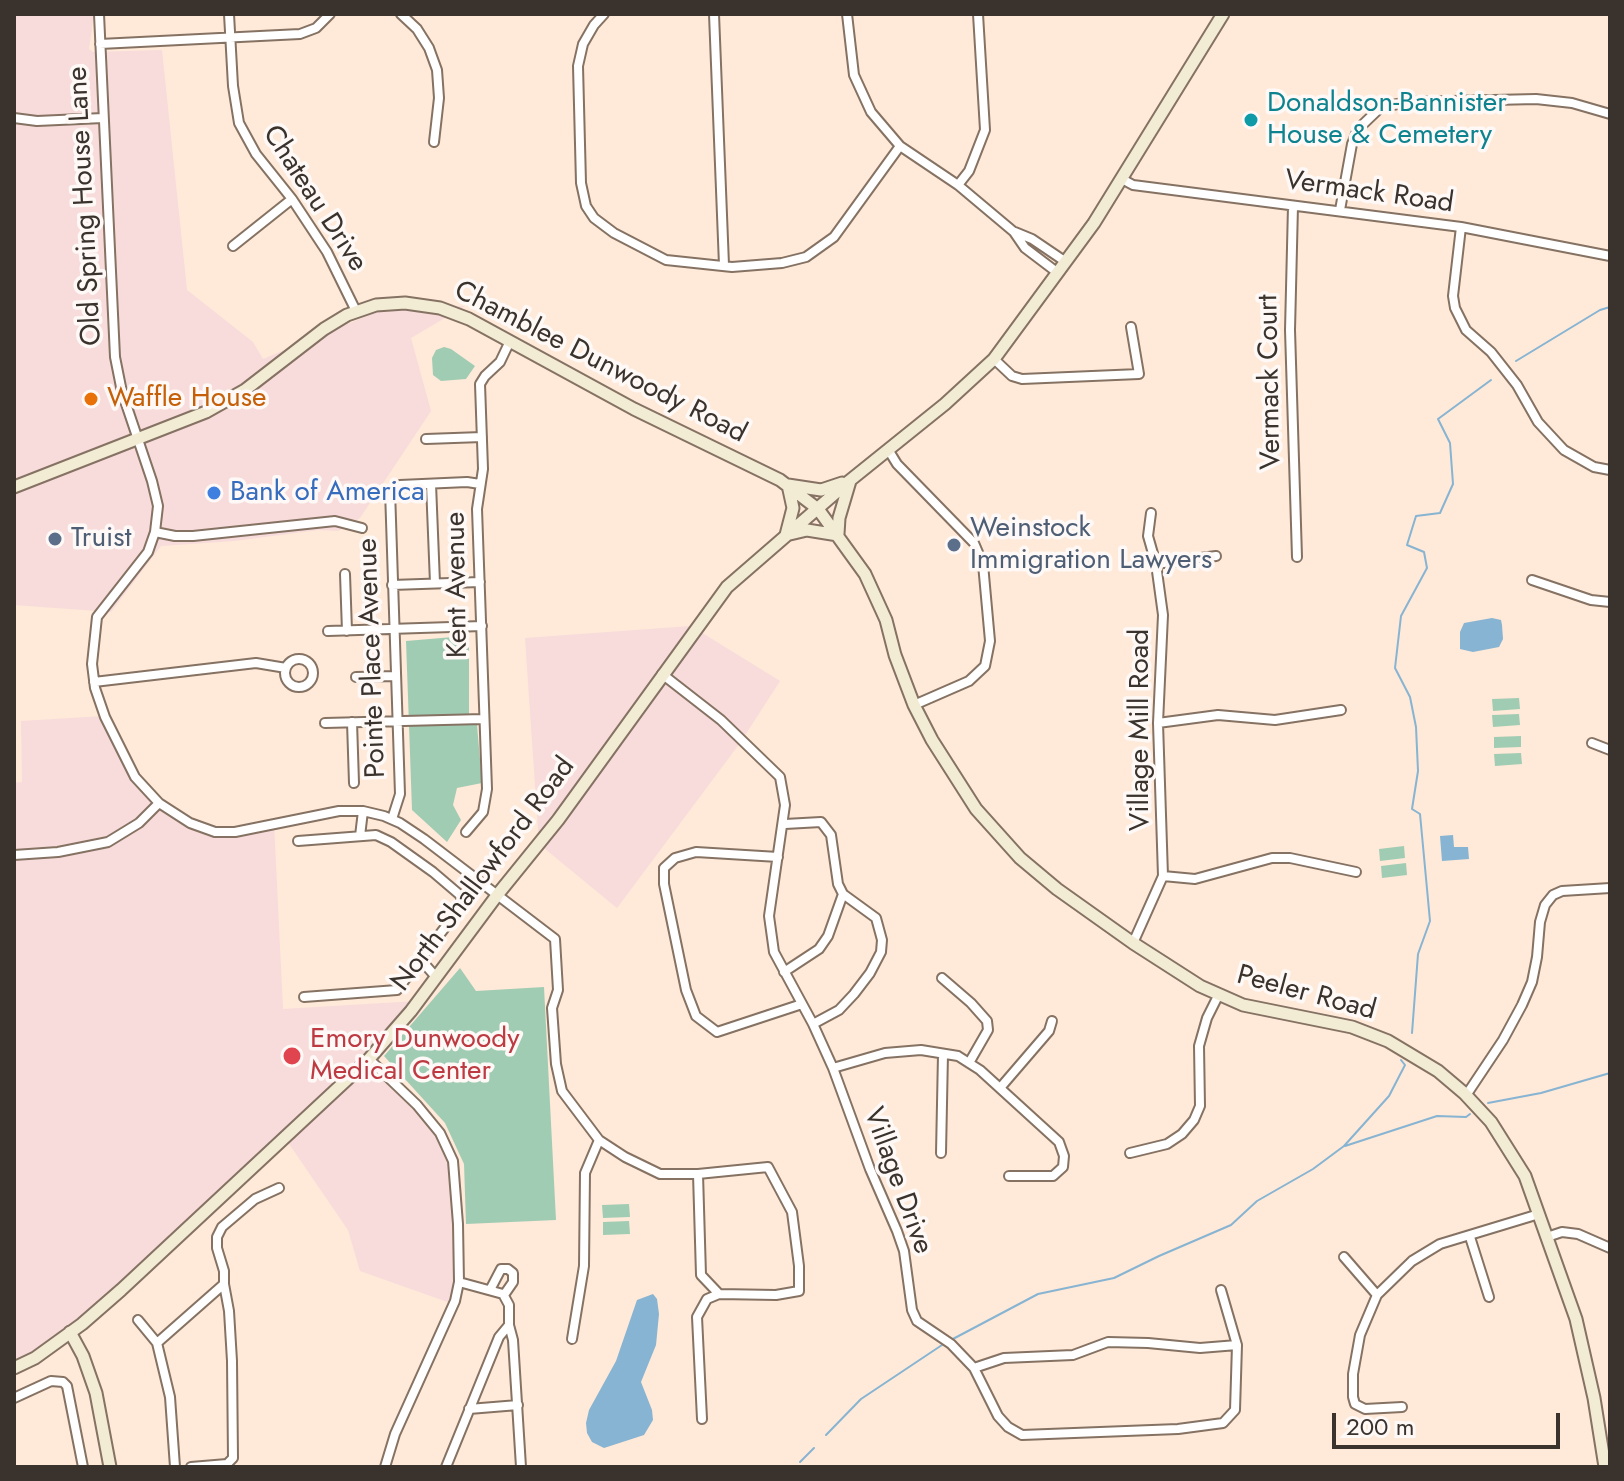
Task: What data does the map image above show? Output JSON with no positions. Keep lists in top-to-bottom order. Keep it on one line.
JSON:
{"streets":{"street":["Vermack Road","Chateau Drive","Old Spring House Lane","Chamblee Dunwoody Road","Vermack Court","Kent Avenue","Pointe Place Avenue","Village Mill Road","North Shallowford Road","Peeler Road","Village Drive"]},"crossings":[["Vermack Road","Vermack Court"],["Chateau Drive","Chamblee Dunwoody Road"],["Old Spring House Lane","Chamblee Dunwoody Road"],["Chamblee Dunwoody Road","Kent Avenue"],["Chamblee Dunwoody Road","North Shallowford Road"],["Chamblee Dunwoody Road","Peeler Road"],["Kent Avenue","Pointe Place Avenue"],["Village Mill Road","Peeler Road"],["North Shallowford Road","Peeler Road"],["North Shallowford Road","Village Drive"]],"places":["Donaldson-Bannister House & Cemetery","Waffle House","Bank of America","Truist","Weinstock Immigration Lawyers","Emory Dunwoody Medical Center"],"scale_bar":"200 m"}
